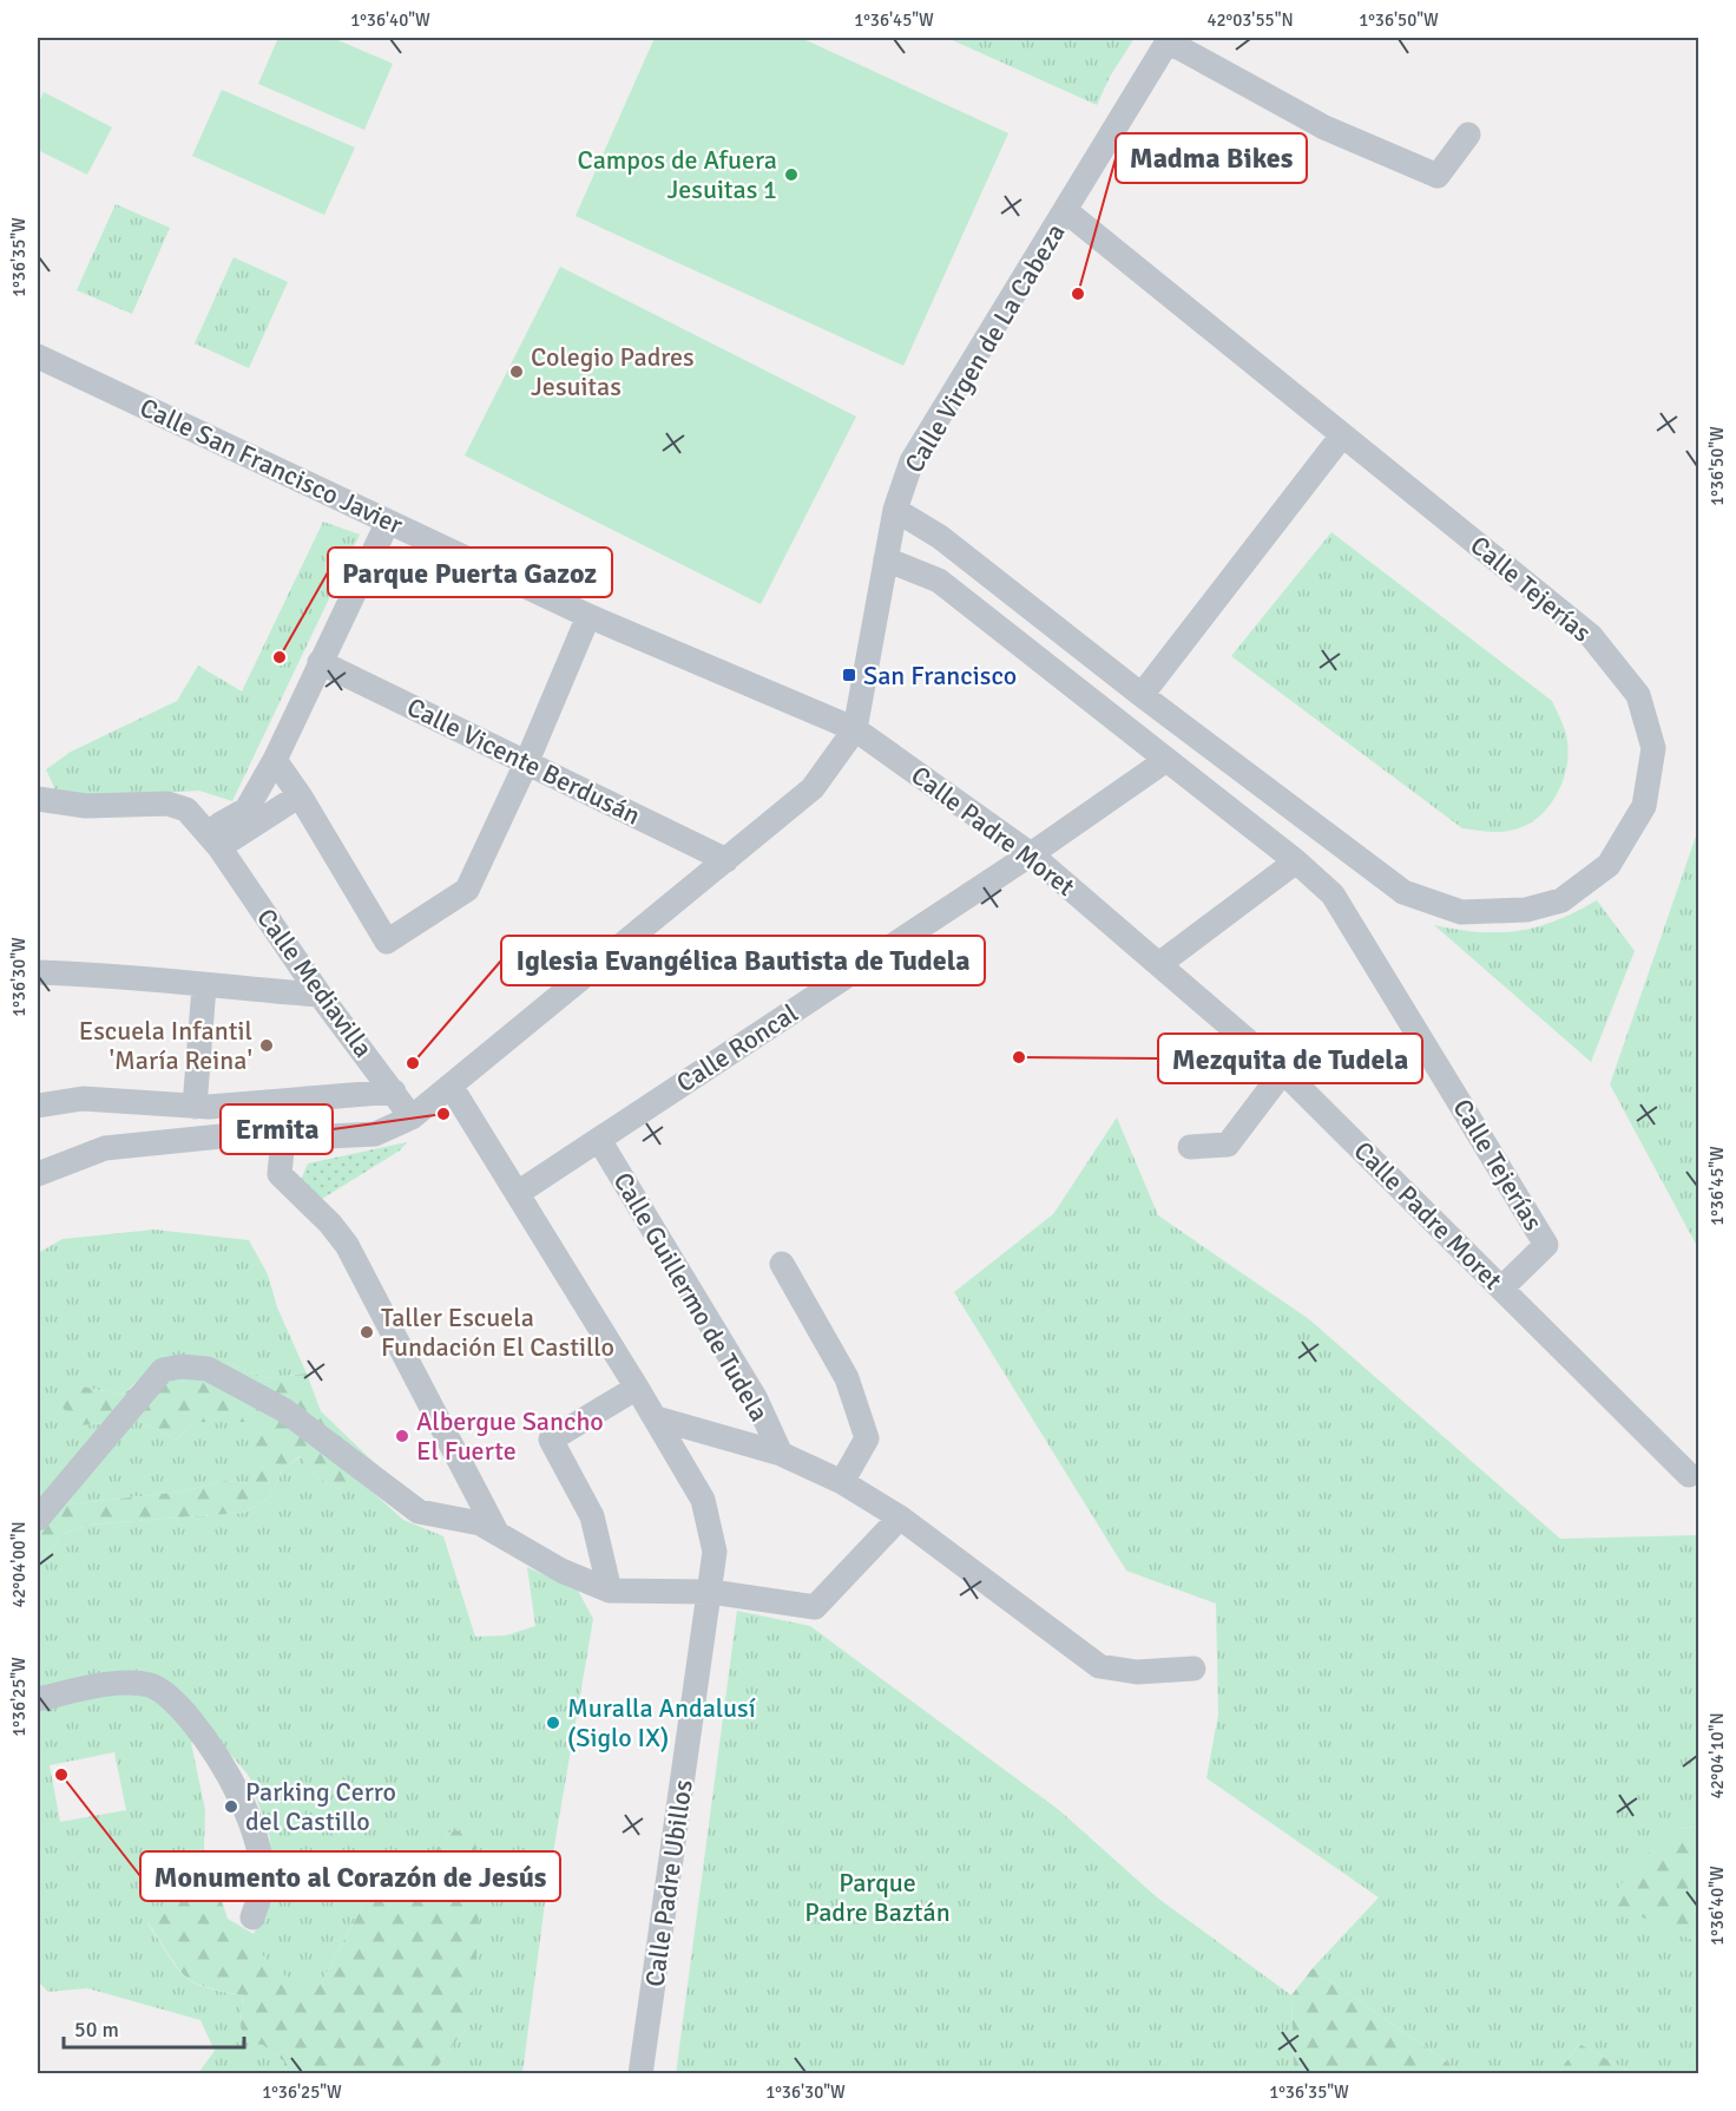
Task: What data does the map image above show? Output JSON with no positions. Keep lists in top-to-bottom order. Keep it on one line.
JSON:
{"streets":{"street":["Calle Virgen de La Cabeza","Calle San Francisco Javier","Calle Tejerías","Calle Vicente Berdusán","Calle Padre Moret","Calle Mediavilla","Calle Roncal","Calle Guillermo de Tudela","Calle Padre Ubillos"]},"crossings":[["Calle Virgen de La Cabeza","Calle San Francisco Javier"],["Calle Virgen de La Cabeza","Calle Tejerías"],["Calle Virgen de La Cabeza","Calle Vicente Berdusán"],["Calle Virgen de La Cabeza","Calle Padre Moret"],["Calle Virgen de La Cabeza","Calle Mediavilla"],["Calle Virgen de La Cabeza","Calle Padre Ubillos"],["Calle San Francisco Javier","Calle Padre Moret"],["Calle Tejerías","Calle Padre Moret"],["Calle Tejerías","Calle Roncal"],["Calle Padre Moret","Calle Roncal"],["Calle Roncal","Calle Guillermo de Tudela"],["Calle Roncal","Calle Padre Ubillos"],["Calle Guillermo de Tudela","Calle Padre Ubillos"]],"parks":["Parque Padre Baztán"],"places":{"other":["Campos de Afuera Jesuitas 1","Madma Bikes","Colegio Padres Jesuitas","Parque Puerta Gazoz","Escuela Infantil 'María Reina'","Mezquita de Tudela","Iglesia Evangélica Bautista de Tudela","Ermita","Taller Escuela Fundación El Castillo","Albergue Sancho El Fuerte","Muralla Andalusí (Siglo IX)","Monumento al Corazón de Jesús","Parking Cerro del Castillo"],"transit":["San Francisco"]},"scale_bar":"50 m","coordinates":["1°36'40\"W","1°36'45\"W","42°03'55\"N","1°36'50\"W","1°36'35\"W","1°36'30\"W","42°04'00\"N","1°36'25\"W","42°04'10\"N"]}
